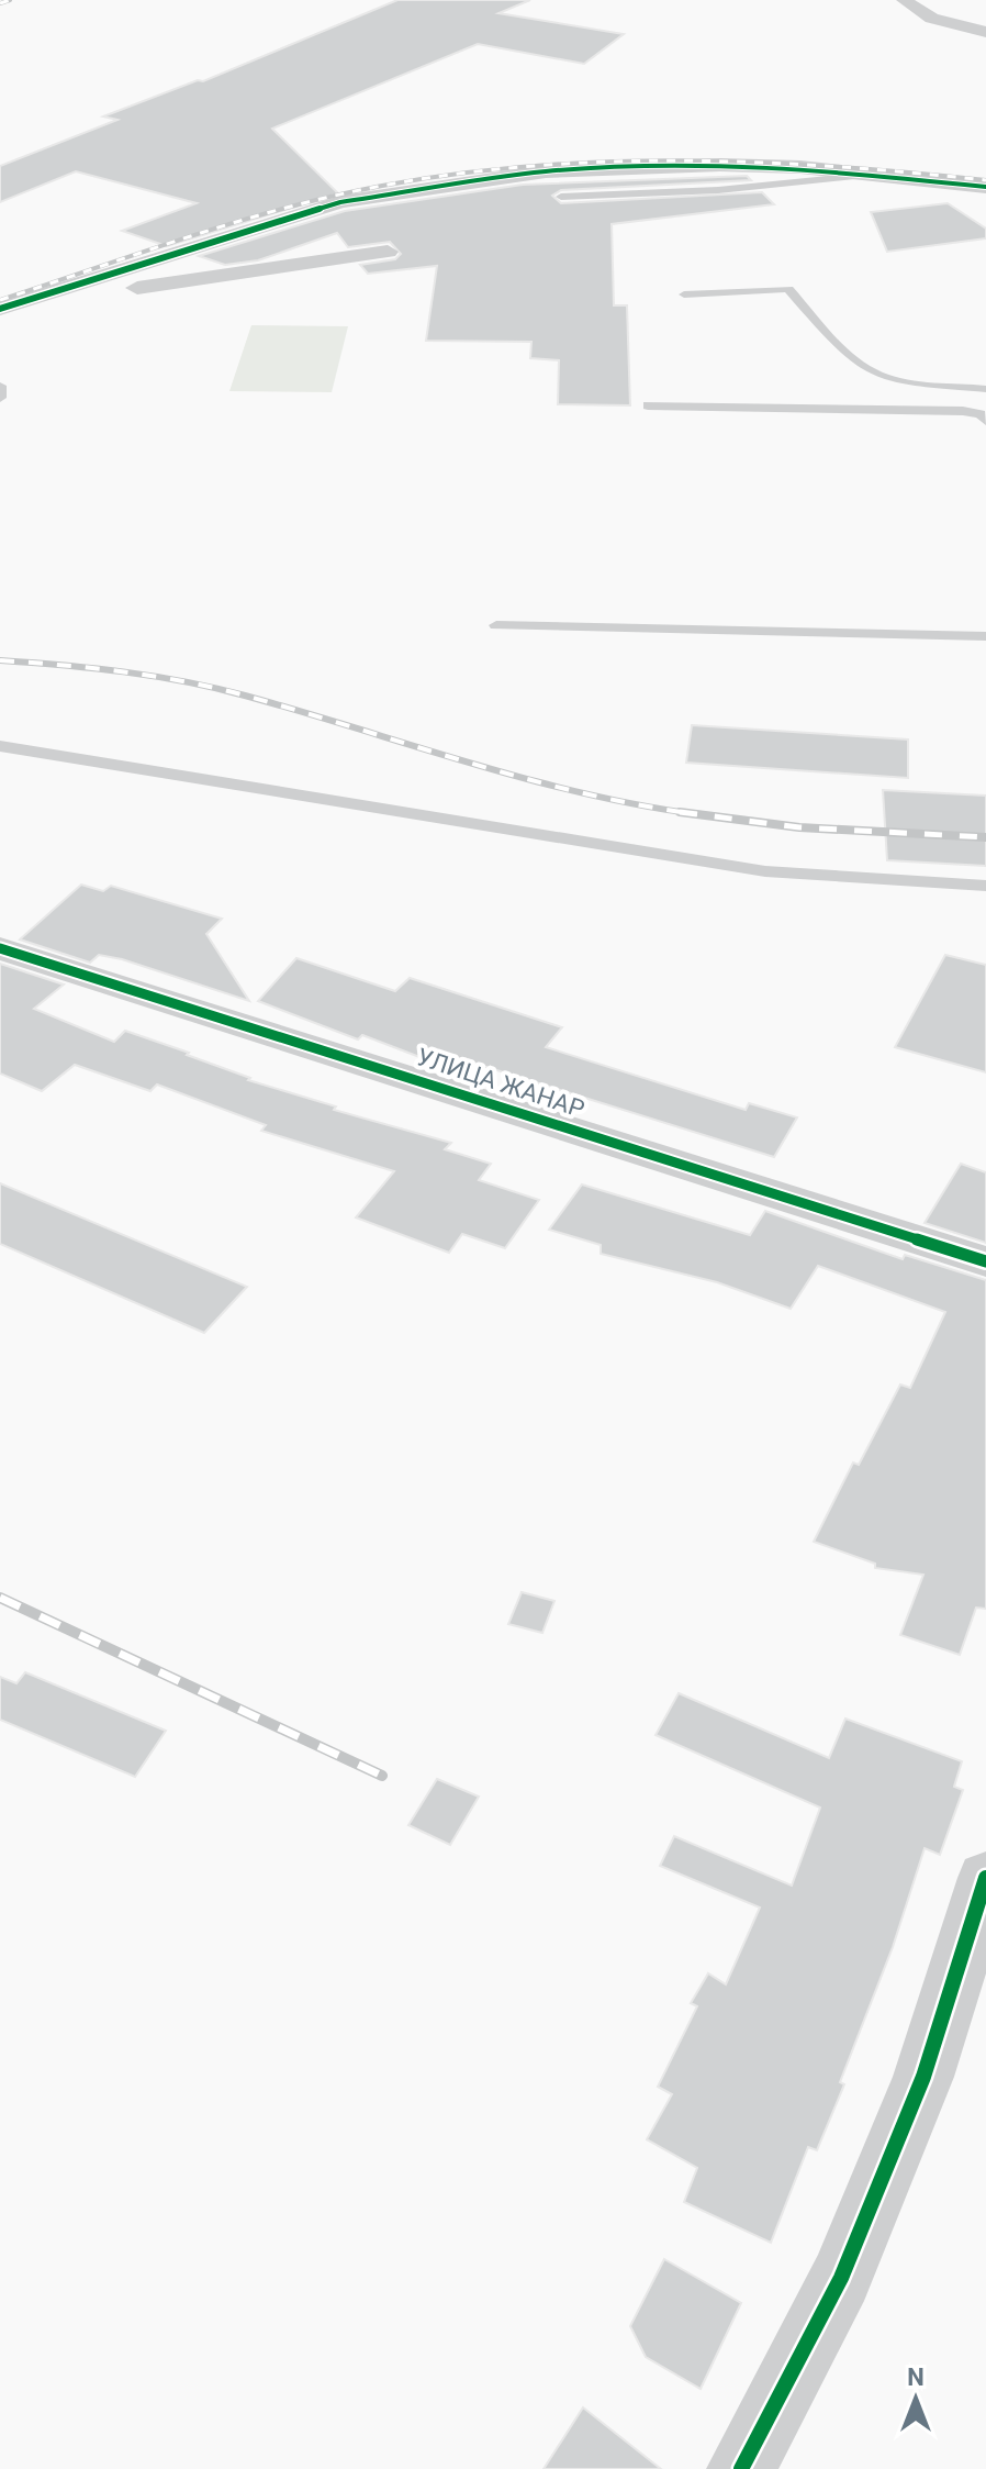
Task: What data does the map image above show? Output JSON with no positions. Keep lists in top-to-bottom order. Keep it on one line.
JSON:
{"streets":{"street":["УЛИЦА ЖАНАР"]},"north":"top"}
